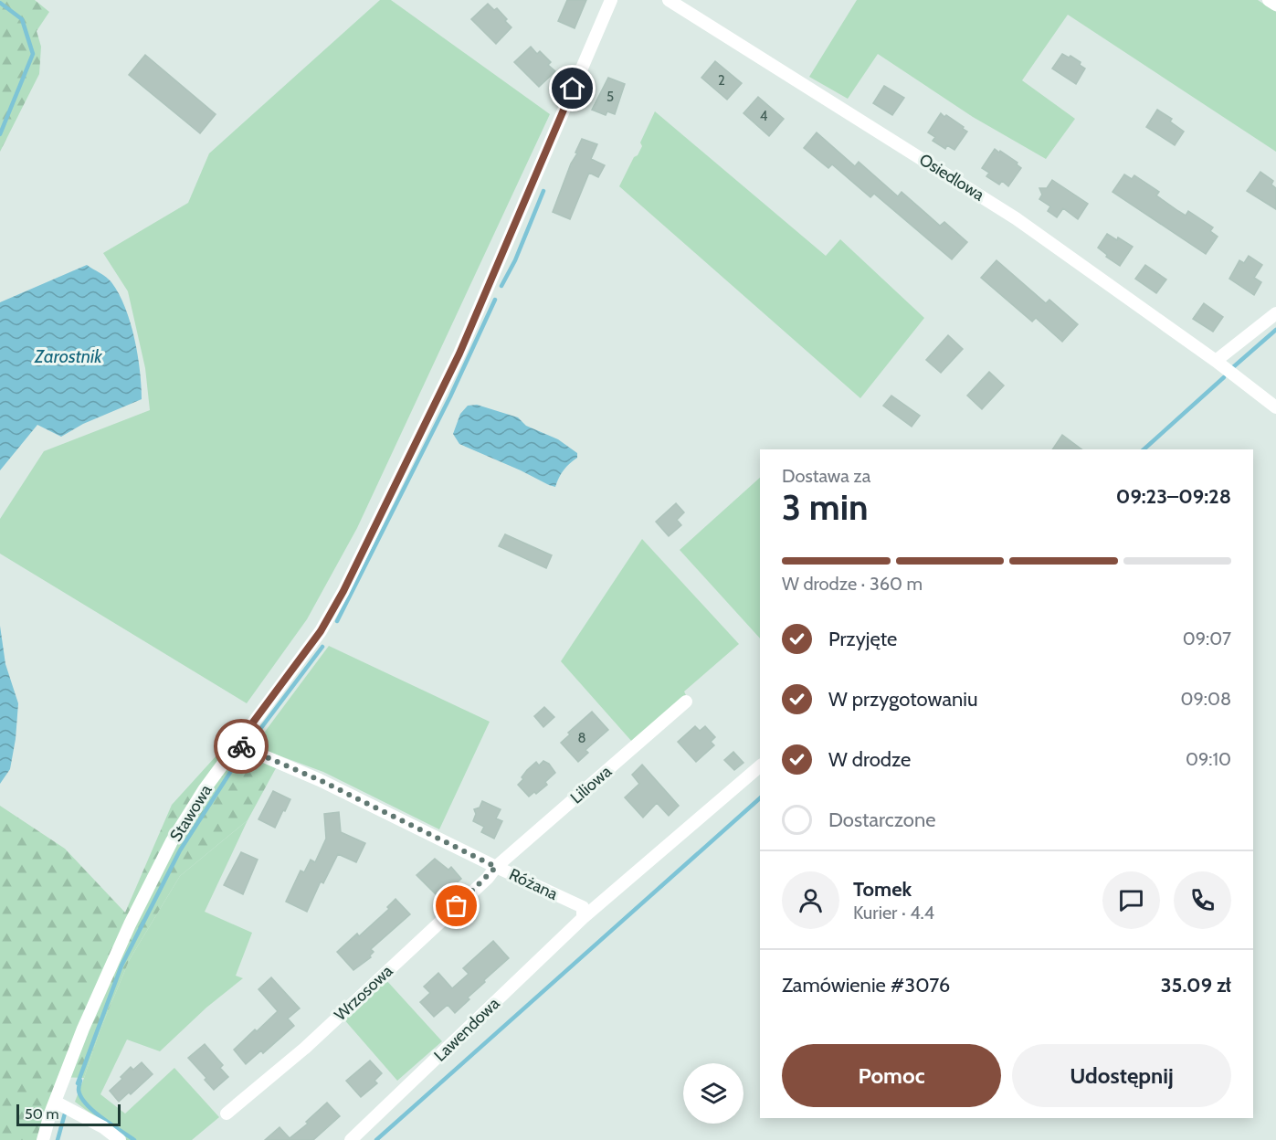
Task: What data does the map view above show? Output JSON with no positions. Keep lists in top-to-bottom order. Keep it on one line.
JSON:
{"streets":{"street":["Osiedlowa","Liliowa","Stawowa","Różana","Wrzosowa","Lawendowa"]},"crossings":[["Liliowa","Różana"],["Liliowa","Wrzosowa"],["Stawowa","Różana"],["Różana","Wrzosowa"],["Różana","Lawendowa"]],"water":["Zarostnik"],"house_numbers":["2","5","4","8"],"scale_bar":"50 m","page":{"heading":["3 min","Dostawa za","09:23–09:28"],"panel":["Tomek","Kurier · 4.4","Zamówienie #3076","35.09 zł"],"bar":"W drodze · 360 m","list":[["Przyjęte","09:07"],["W przygotowaniu","09:08"],["W drodze","09:10"],"Dostarczone"],"buttons":["Pomoc","Udostępnij"],"scale":"50 m"}}
